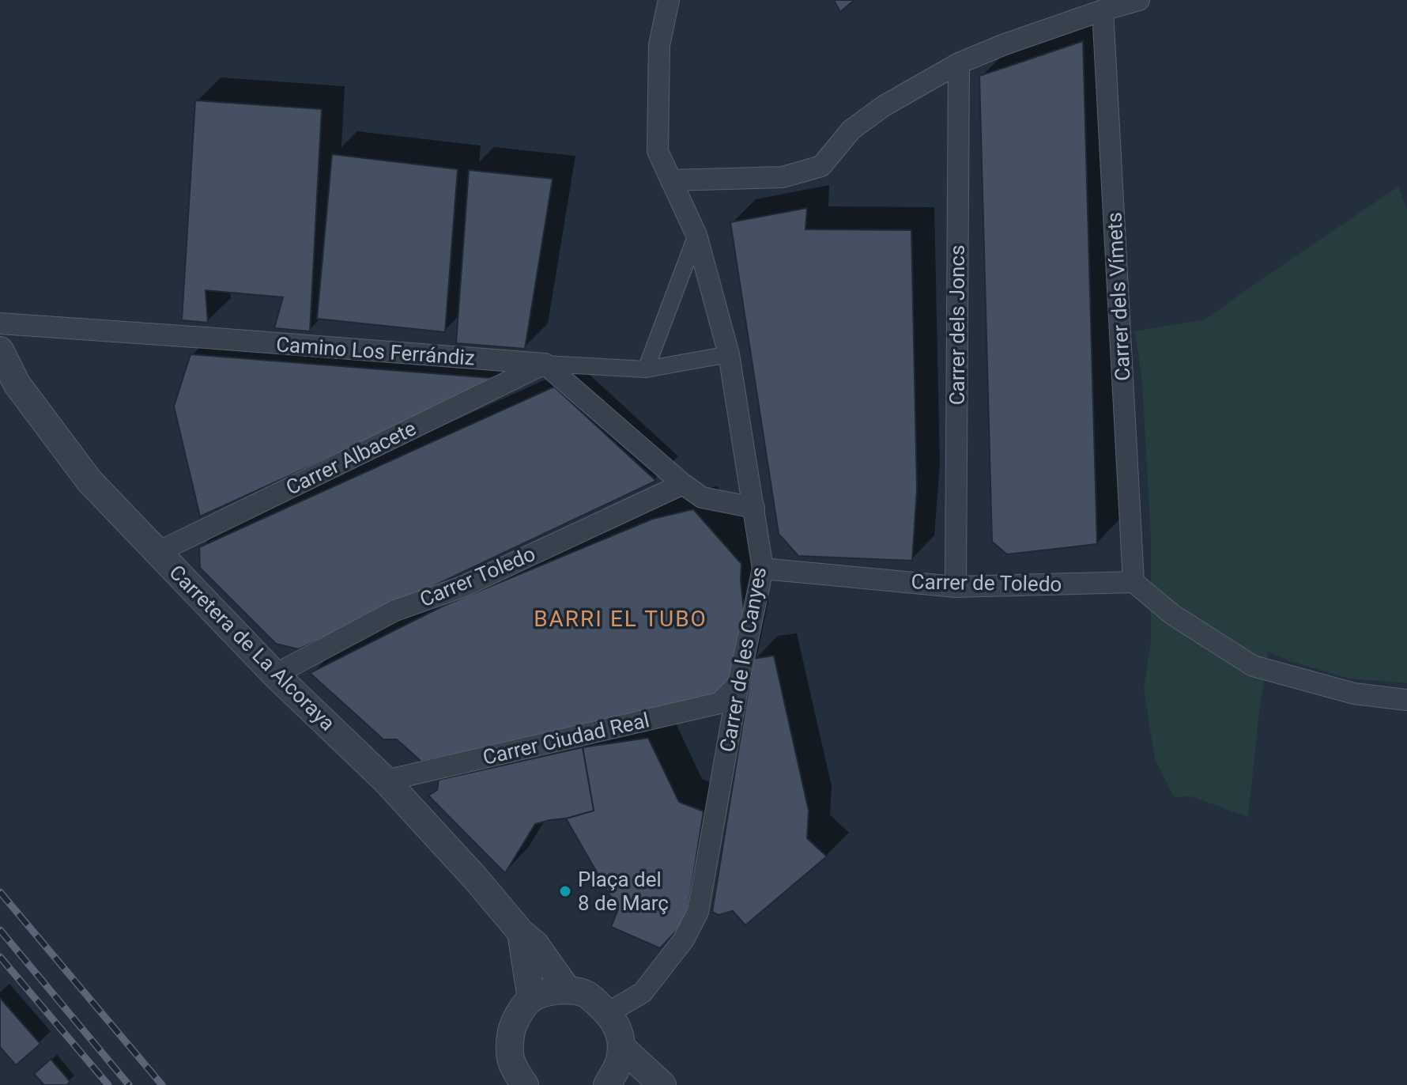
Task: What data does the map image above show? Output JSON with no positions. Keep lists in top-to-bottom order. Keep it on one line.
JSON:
{"streets":{"street":["Carrer dels Vímets","Carrer dels Joncs","Camino Los Ferrándiz","Carrer Albacete","Carrer Toledo","Carrer de Toledo","Carretera de La Alcoraya","Carrer de les Canyes","Carrer Ciudad Real"]},"crossings":[["Carrer dels Vímets","Carrer de Toledo"],["Carrer dels Joncs","Carrer de Toledo"],["Camino Los Ferrándiz","Carrer Albacete"],["Carrer Albacete","Carretera de La Alcoraya"],["Carrer Toledo","Carretera de La Alcoraya"],["Carrer de Toledo","Carrer de les Canyes"],["Carretera de La Alcoraya","Carrer Ciudad Real"],["Carrer de les Canyes","Carrer Ciudad Real"]],"districts":["BARRI EL TUBO"],"places":["Plaça del 8 de Març"]}
